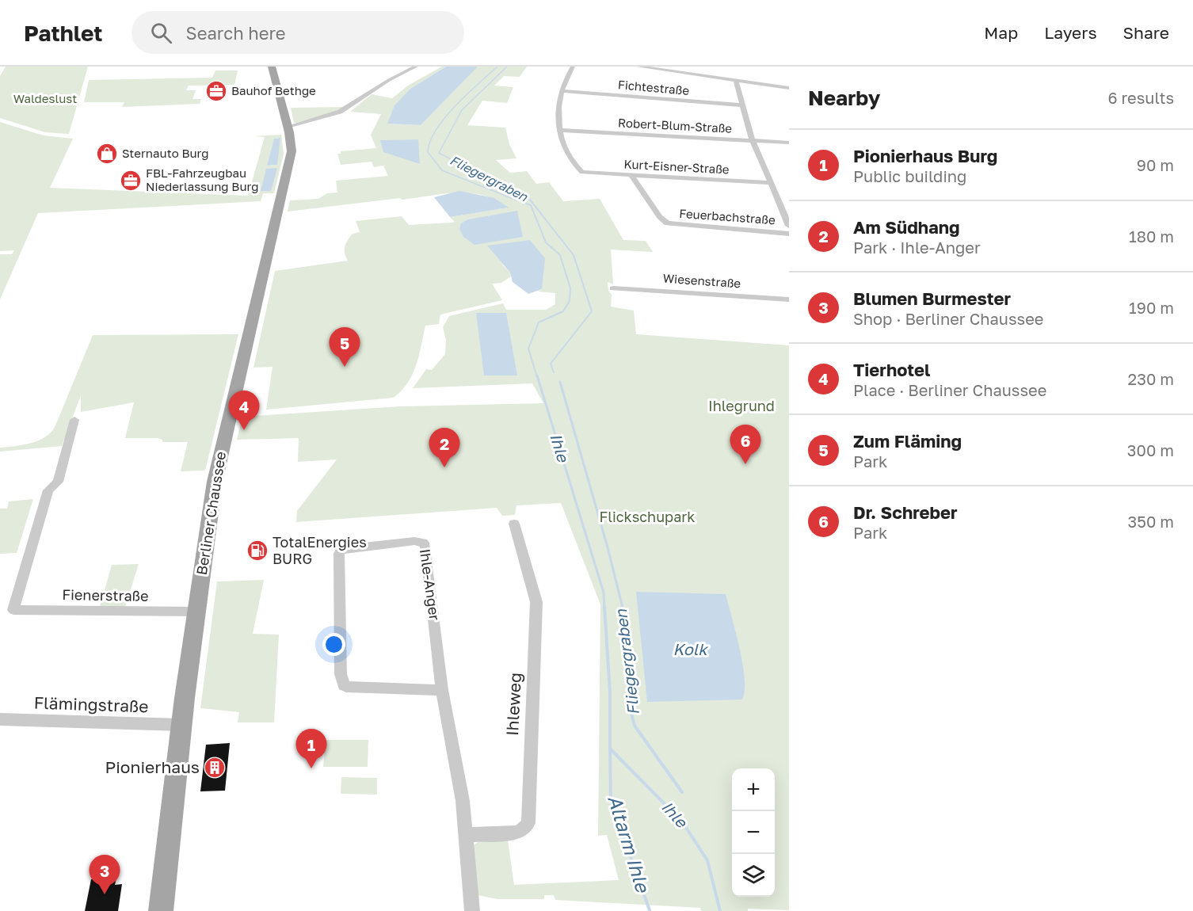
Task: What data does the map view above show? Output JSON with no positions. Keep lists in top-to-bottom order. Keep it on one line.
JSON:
{"streets":{"main road":["Berliner Chaussee"],"street":["Fichtestraße","Robert-Blum-Straße","Kurt-Eisner-Straße","Feuerbachstraße","Wiesenstraße","Ihle-Anger","Fienerstraße","Ihleweg","Flämingstraße"]},"crossings":[["Robert-Blum-Straße","Kurt-Eisner-Straße"],["Kurt-Eisner-Straße","Feuerbachstraße"],["Berliner Chaussee","Fienerstraße"],["Berliner Chaussee","Flämingstraße"],["Ihle-Anger","Ihleweg"]],"water":["Fliegergraben","Ihle","Kolk","Altarm Ihle"],"parks":["Waldeslust","Ihlegrund","Flickschupark"],"places":{"office":["Bauhof Bethge","FBL-Fahrzeugbau Niederlassung Burg"],"shop":["Sternauto Burg"],"fuel station":["TotalEnergies BURG"],"building":["Pionierhaus"]},"page":{"header":"Pathlet","search":"Search here","nav":["Map","Layers","Share"],"heading":["Nearby","6 results"],"list":[{"mark":"1","name":"Pionierhaus Burg","note":"Public building","value":"90 m"},{"mark":"2","name":"Am Südhang","note":"Park · Ihle-Anger","value":"180 m"},{"mark":"3","name":"Blumen Burmester","note":"Shop · Berliner Chaussee","value":"190 m"},{"mark":"4","name":"Tierhotel","note":"Place · Berliner Chaussee","value":"230 m"},{"mark":"5","name":"Zum Fläming","note":"Park","value":"300 m"},{"mark":"6","name":"Dr. Schreber","note":"Park","value":"350 m"}],"pins":["5","4","6","2","1","3"],"map_buttons":["+","−"]}}
